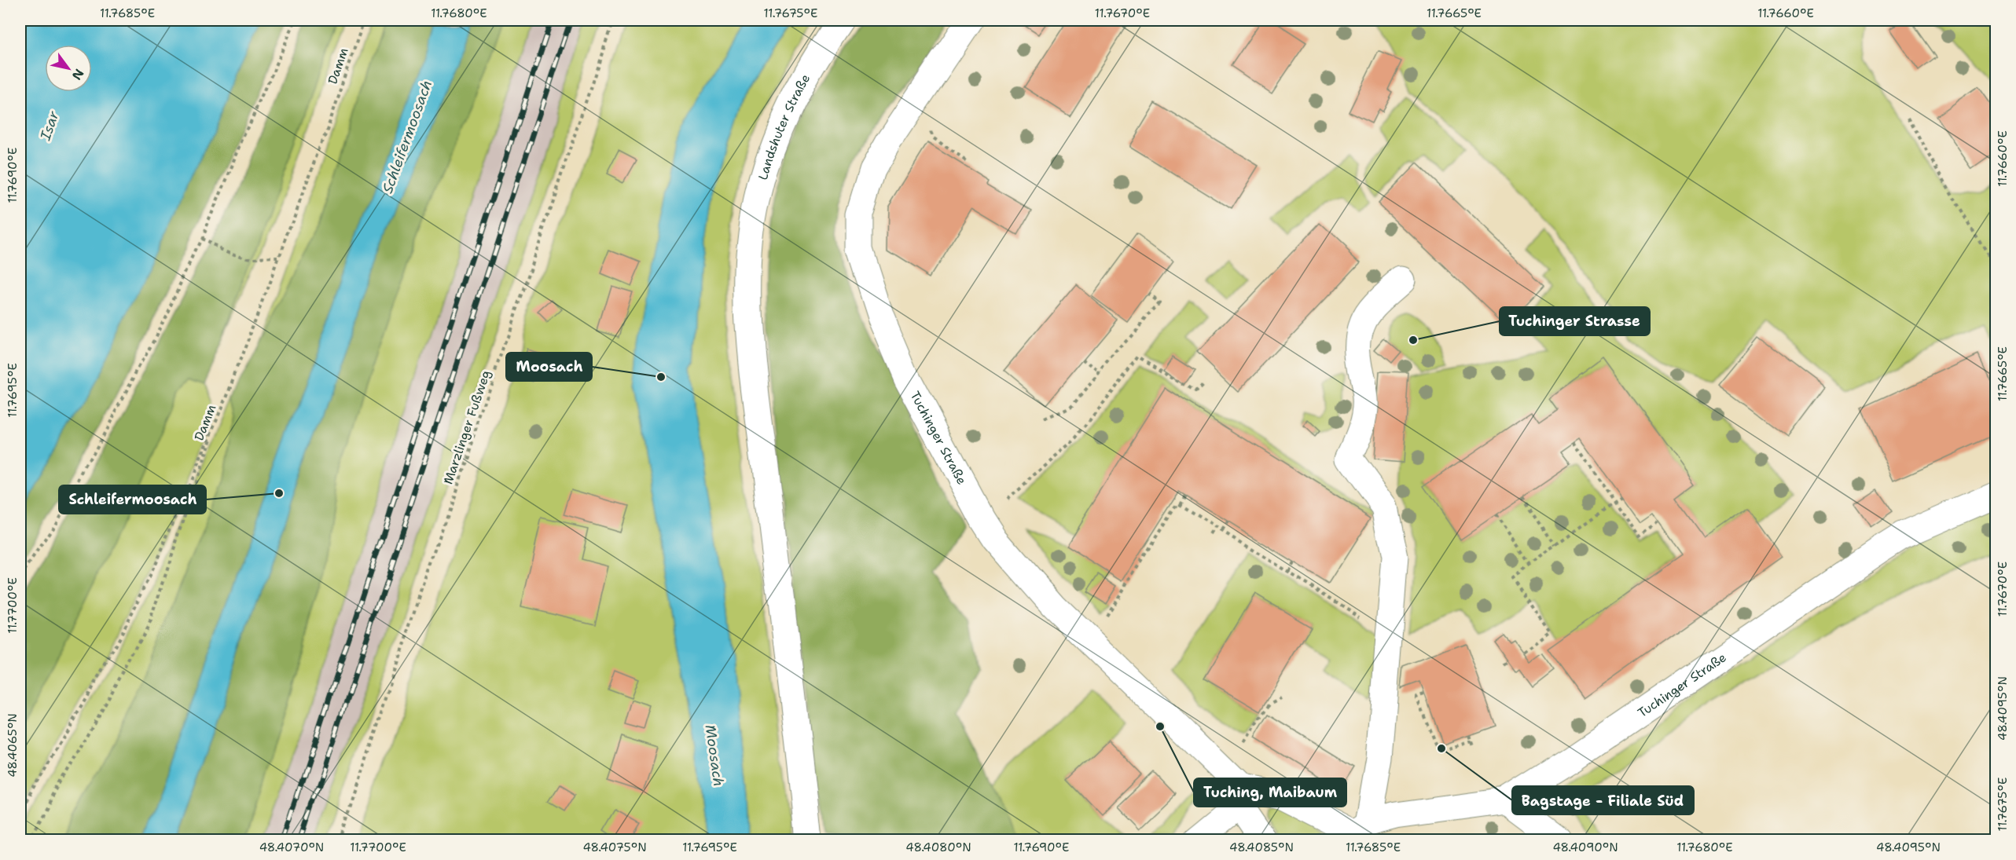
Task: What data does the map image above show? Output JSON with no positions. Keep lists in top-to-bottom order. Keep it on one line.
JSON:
{"streets":{"street":["Landshuter Straße","Tuchinger Straße"],"path":["Damm","Marzlinger Fußweg"]},"water":["Isar","Schleifermoosach","Moosach"],"places":["Tuchinger Strasse","Moosach","Schleifermoosach","Tuching, Maibaum","Bagstage - Filiale Süd"],"north":"bottom right","coordinates":["11.7685°E","11.7680°E","11.7675°E","11.7670°E","11.7665°E","11.7660°E","11.7690°E","11.7695°E","11.7700°E","48.4095°N","48.4065°N","48.4070°N","48.4075°N","48.4080°N","48.4085°N","48.4090°N"]}
